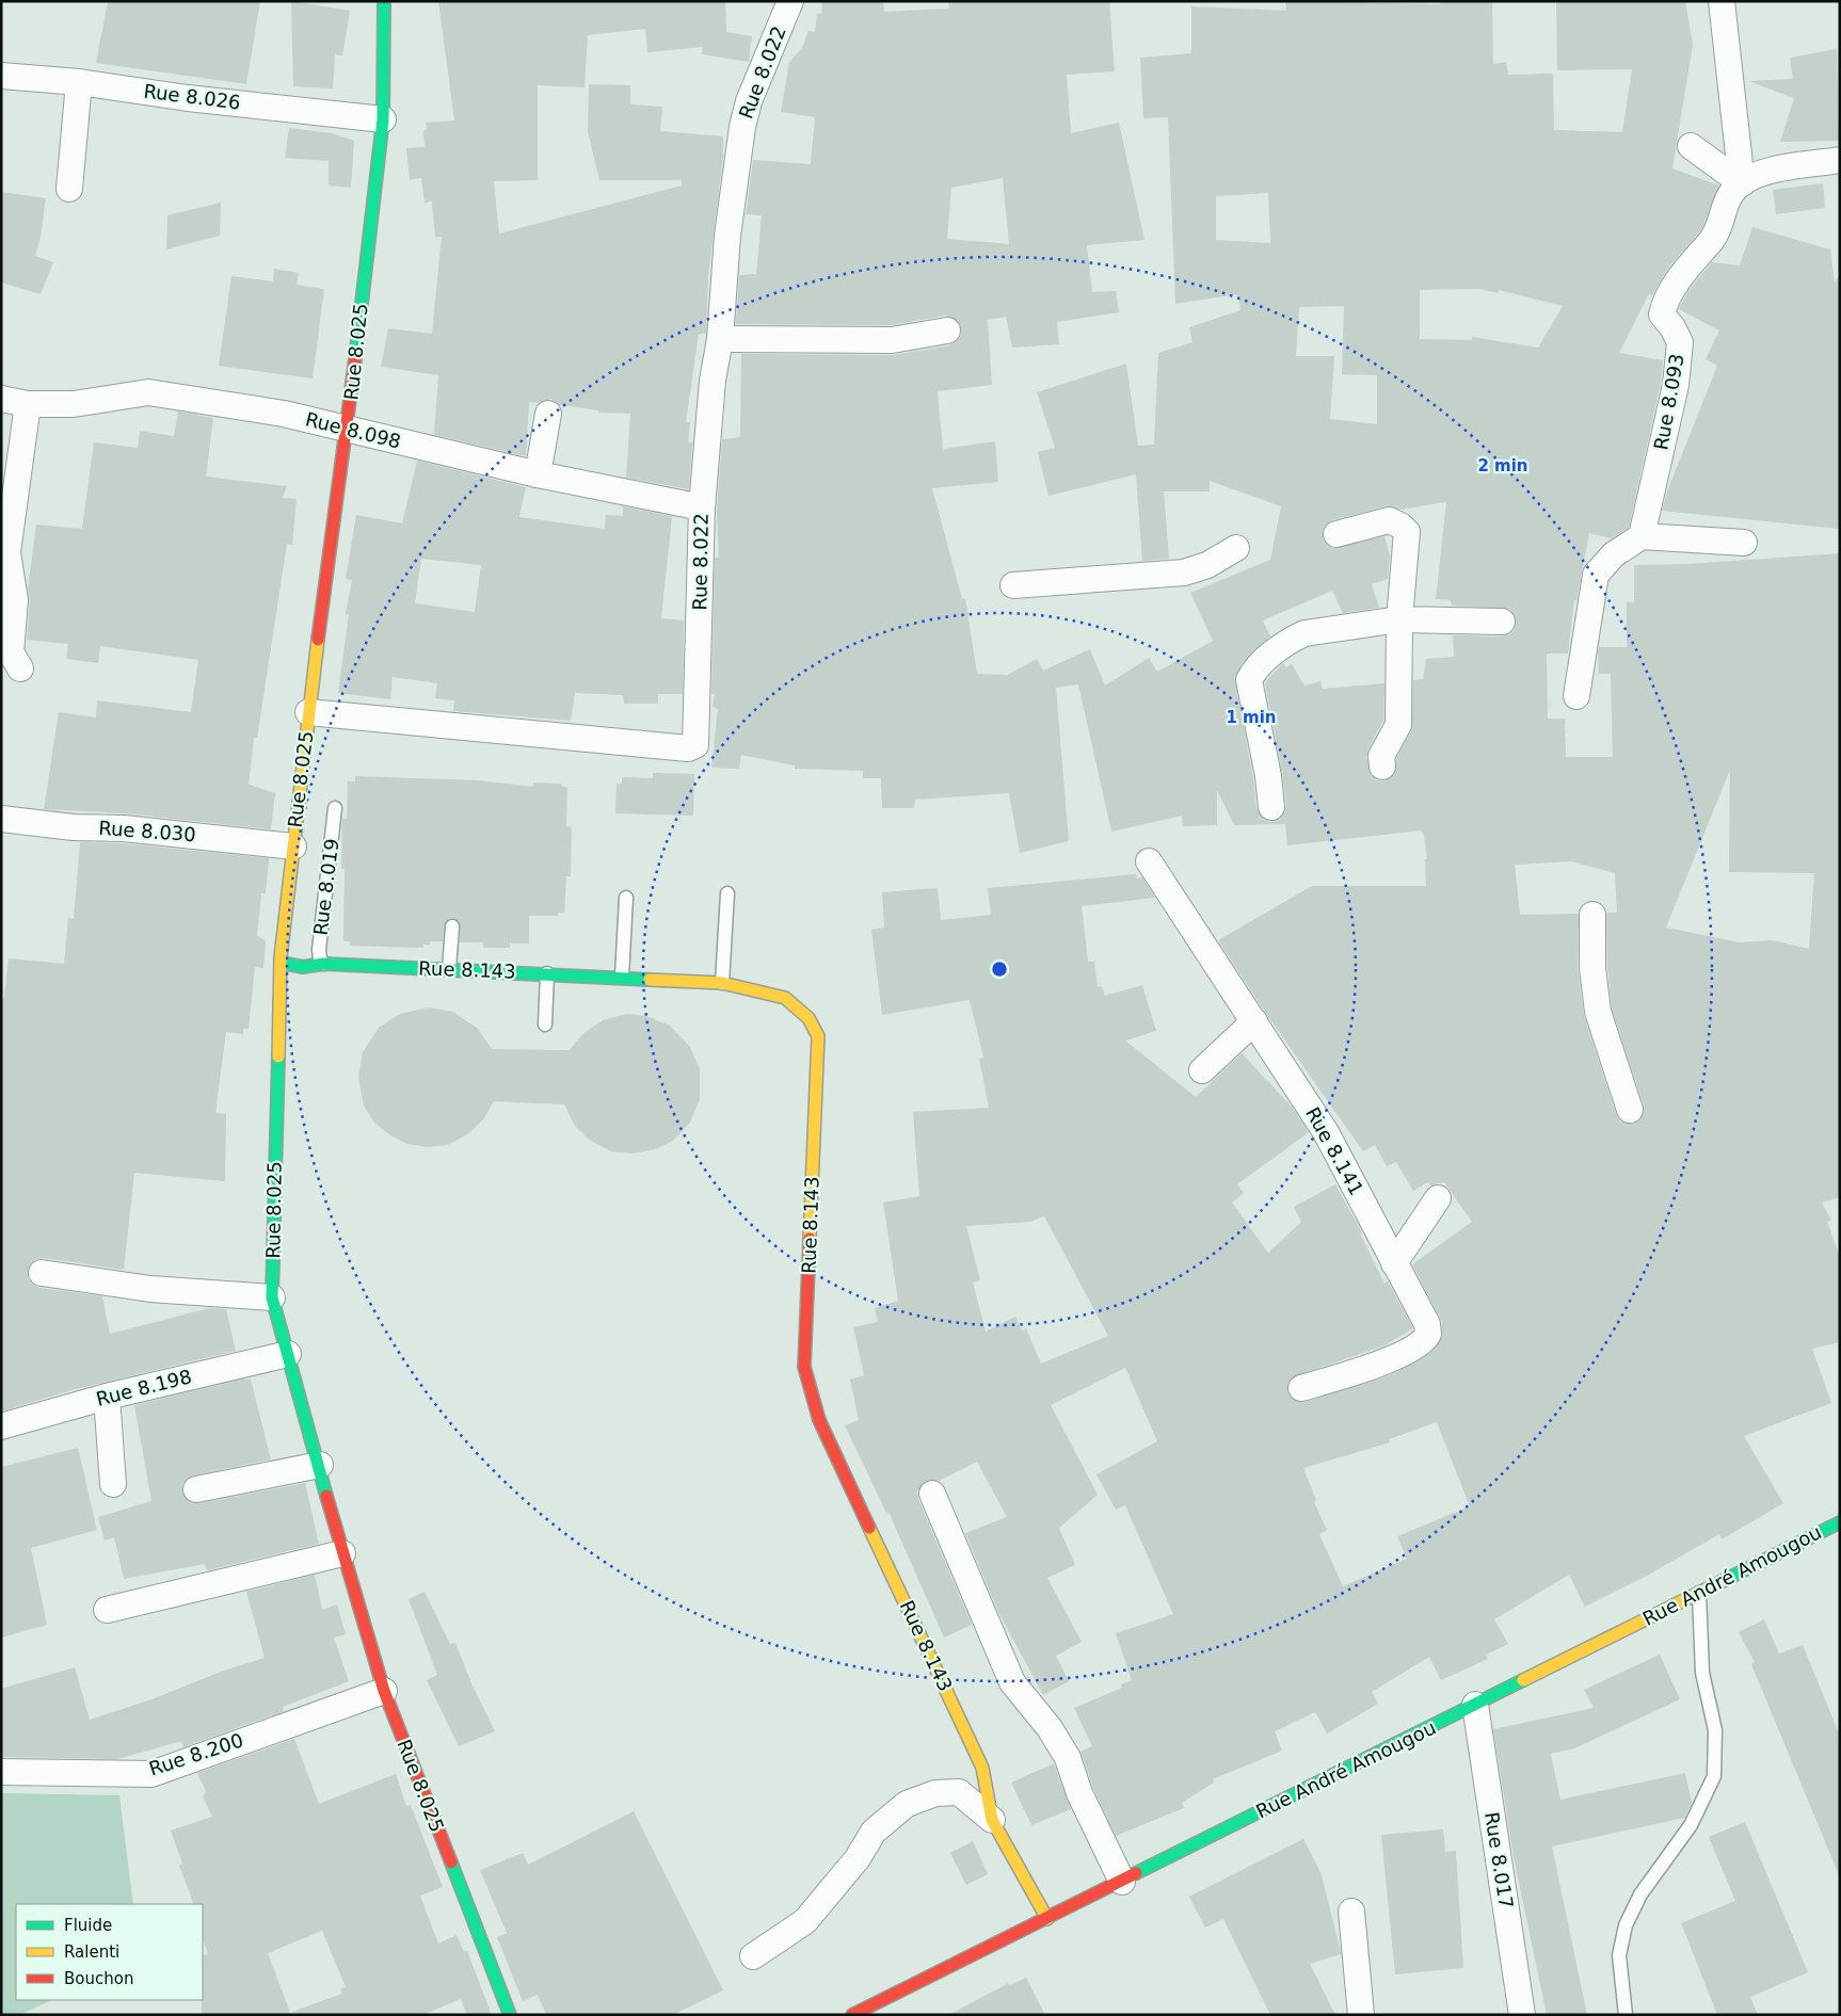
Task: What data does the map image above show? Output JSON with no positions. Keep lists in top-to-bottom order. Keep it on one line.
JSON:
{"streets":{"street":["Rue 8.022","Rue 8.026","Rue 8.025","Rue 8.093","Rue 8.098","Rue 8.030","Rue 8.143","Rue 8.141","Rue 8.198","Rue André Amougou","Rue 8.200","Rue 8.017"],"lane":["Rue 8.019"]},"crossings":[["Rue 8.022","Rue 8.025"],["Rue 8.022","Rue 8.098"],["Rue 8.026","Rue 8.025"],["Rue 8.025","Rue 8.098"],["Rue 8.025","Rue 8.030"],["Rue 8.025","Rue 8.143"],["Rue 8.025","Rue 8.198"],["Rue 8.025","Rue 8.200"],["Rue 8.019","Rue 8.143"],["Rue 8.143","Rue André Amougou"],["Rue André Amougou","Rue 8.017"]],"legend":["Fluide","Ralenti","Bouchon"],"rings":["2 min","1 min"]}
